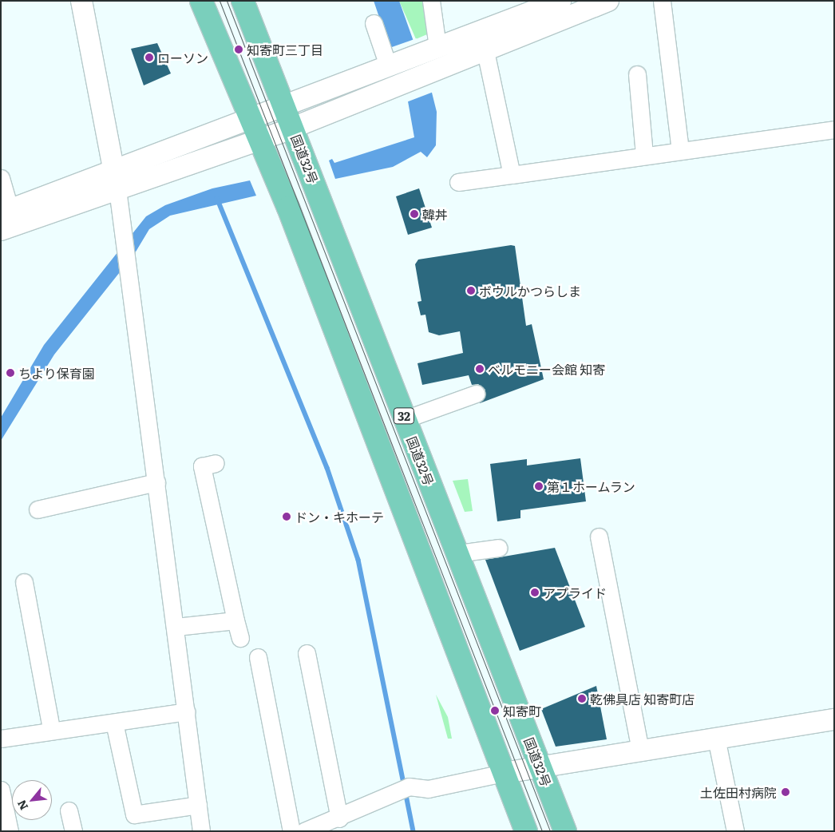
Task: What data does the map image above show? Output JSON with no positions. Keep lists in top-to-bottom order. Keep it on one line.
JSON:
{"streets":{"highway":["国道32号","32"]},"places":["知寄町三丁目","ローソン","韓丼","ボウルかつらしま","ベルモニー会館 知寄","ちより保育園","第１ホームラン","ドン・キホーテ","アプライド","乾佛具店 知寄町店","知寄町","土佐田村病院"],"north":"bottom left"}
